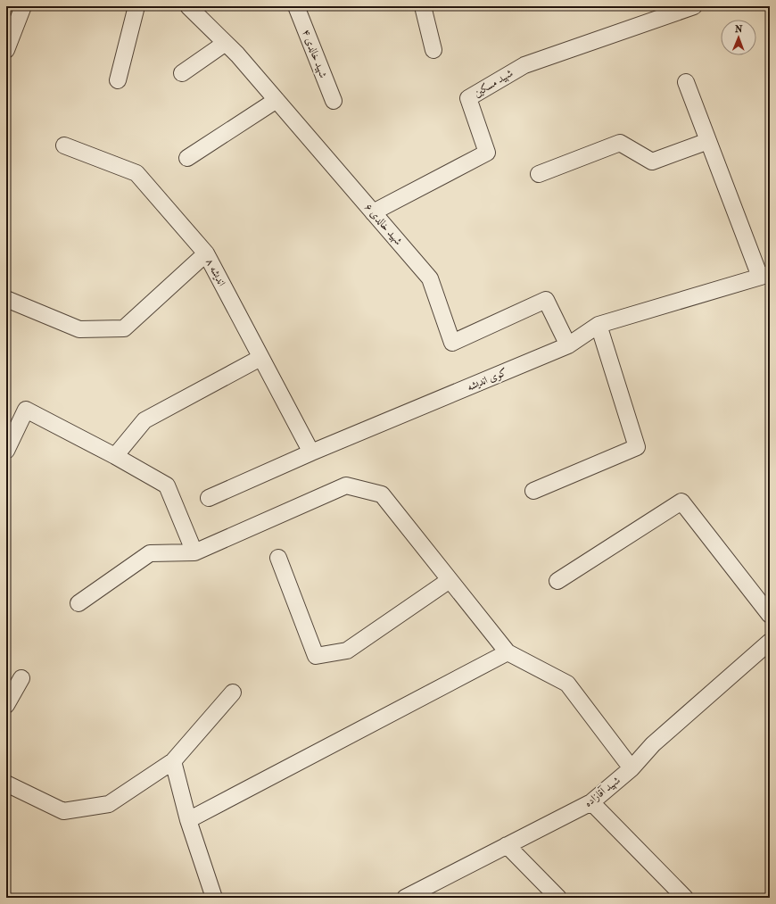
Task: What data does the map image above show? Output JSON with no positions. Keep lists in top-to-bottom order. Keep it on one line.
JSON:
{"streets":{"street":["شهید خالدی ۴","شهید مسکین","شهید خالدی ۶","اندیشه ۸","کوی اندیشه","شهید آقازاده"]},"crossings":[["شهید مسکین","شهید خالدی ۶"],["شهید خالدی ۶","کوی اندیشه"],["اندیشه ۸","کوی اندیشه"]],"north":"top"}
